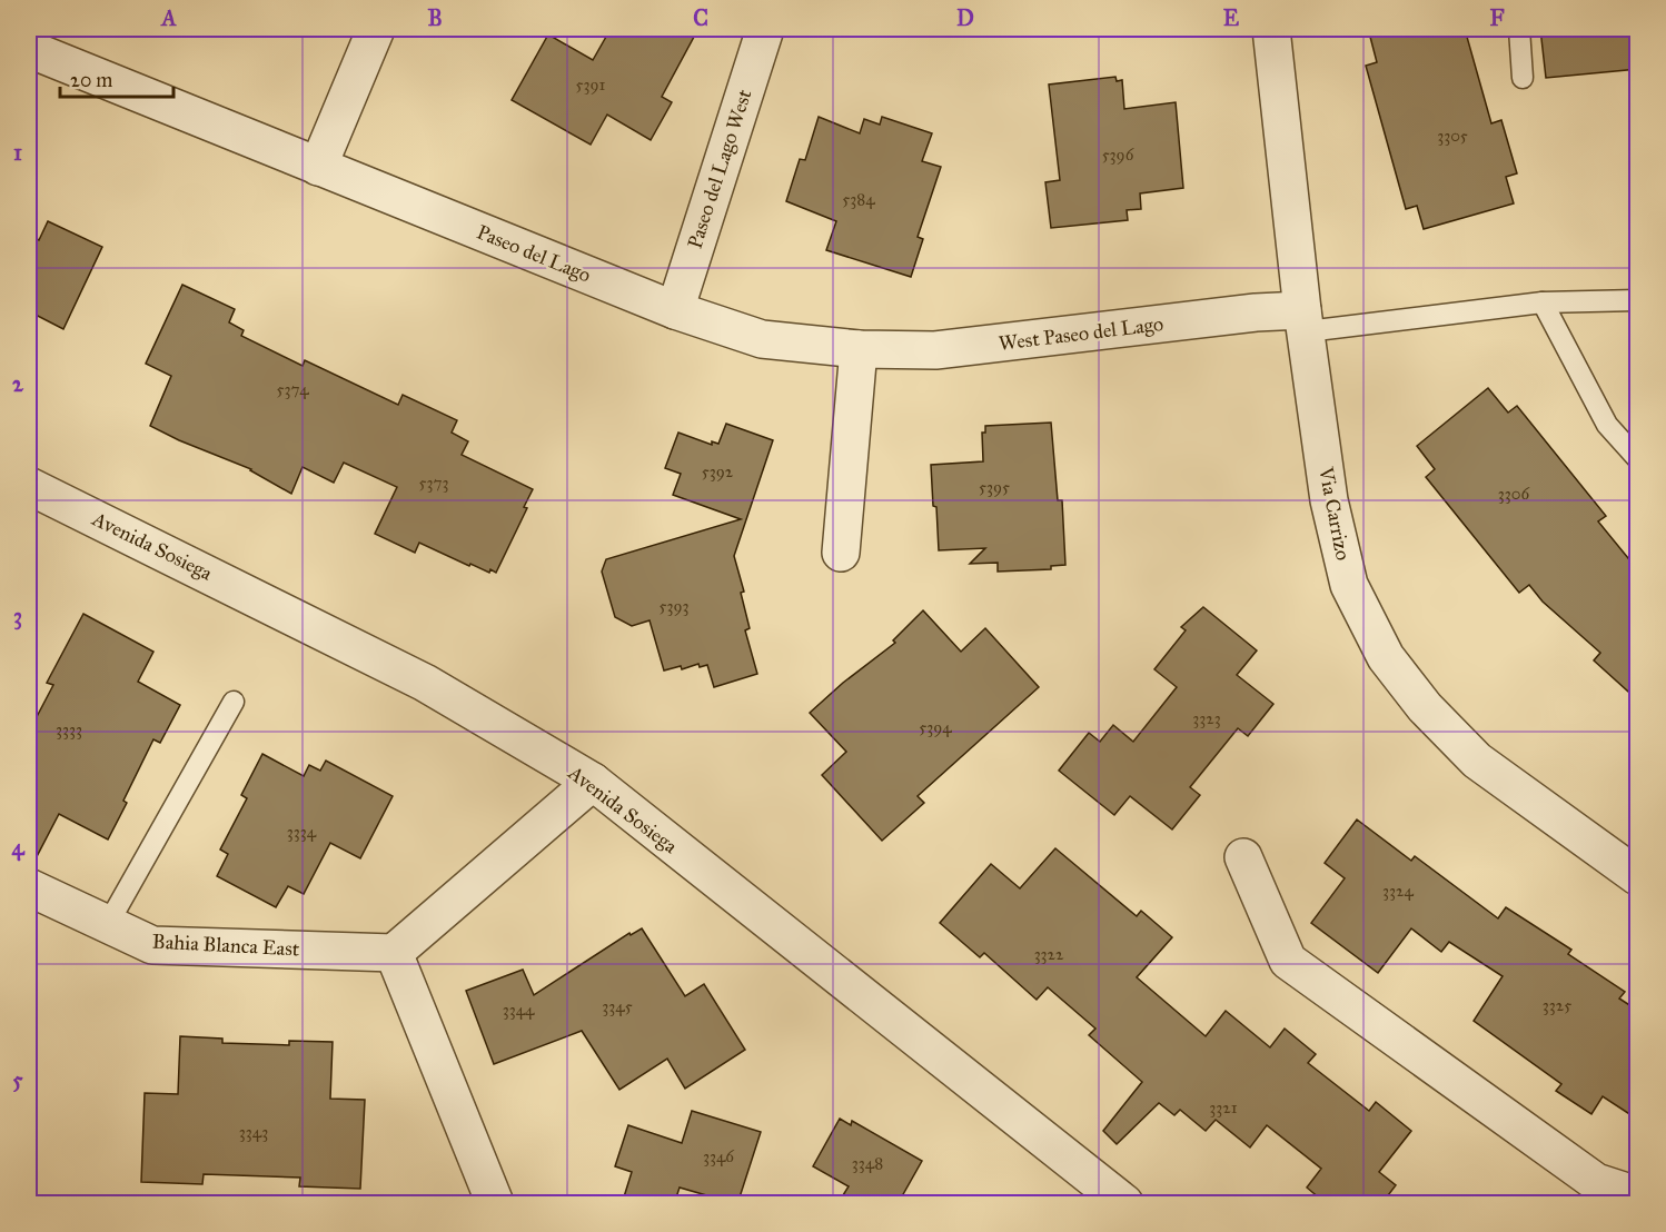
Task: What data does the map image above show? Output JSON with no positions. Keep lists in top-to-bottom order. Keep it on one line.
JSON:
{"streets":{"street":["Paseo del Lago West","Paseo del Lago","West Paseo del Lago","Via Carrizo","Avenida Sosiega","Bahia Blanca East"]},"crossings":[["Paseo del Lago West","Paseo del Lago"],["Paseo del Lago","West Paseo del Lago"],["West Paseo del Lago","Via Carrizo"]],"house_numbers":["5391","3305","5396","5384","5374","5392","5373","5395","3306","5393","3323","5394","3333","3334","3324","3322","3325","3345","3344","3321","3343","3346","3348"],"scale_bar":"20 m","grid":{"columns":["A","B","C","D","E","F"],"rows":["1","2","3","4","5"]}}
